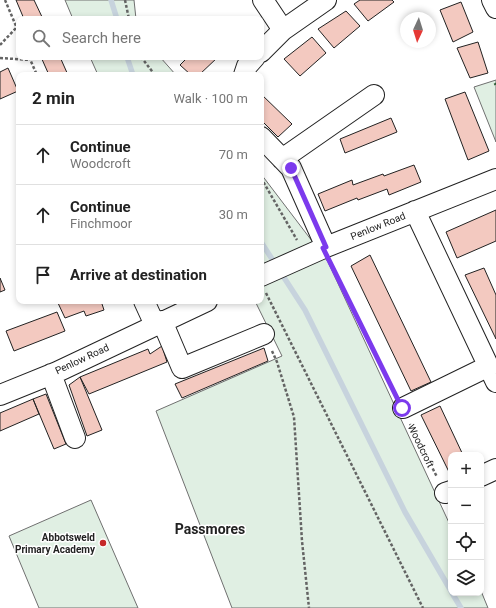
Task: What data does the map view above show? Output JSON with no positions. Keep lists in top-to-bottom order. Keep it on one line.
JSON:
{"streets":{"street":["Penlow Road"],"path":["Woodcroft"]},"crossings":[["Penlow Road","Woodcroft"]],"districts":["Passmores"],"places":["Abbotsweld Primary Academy"],"north":"bottom","page":{"search":"Search here","heading":["2 min","Walk · 100 m"],"list":[["Continue","Woodcroft","70 m"],["Continue","Finchmoor","30 m"],"Arrive at destination"],"map_buttons":["+","−"]}}
